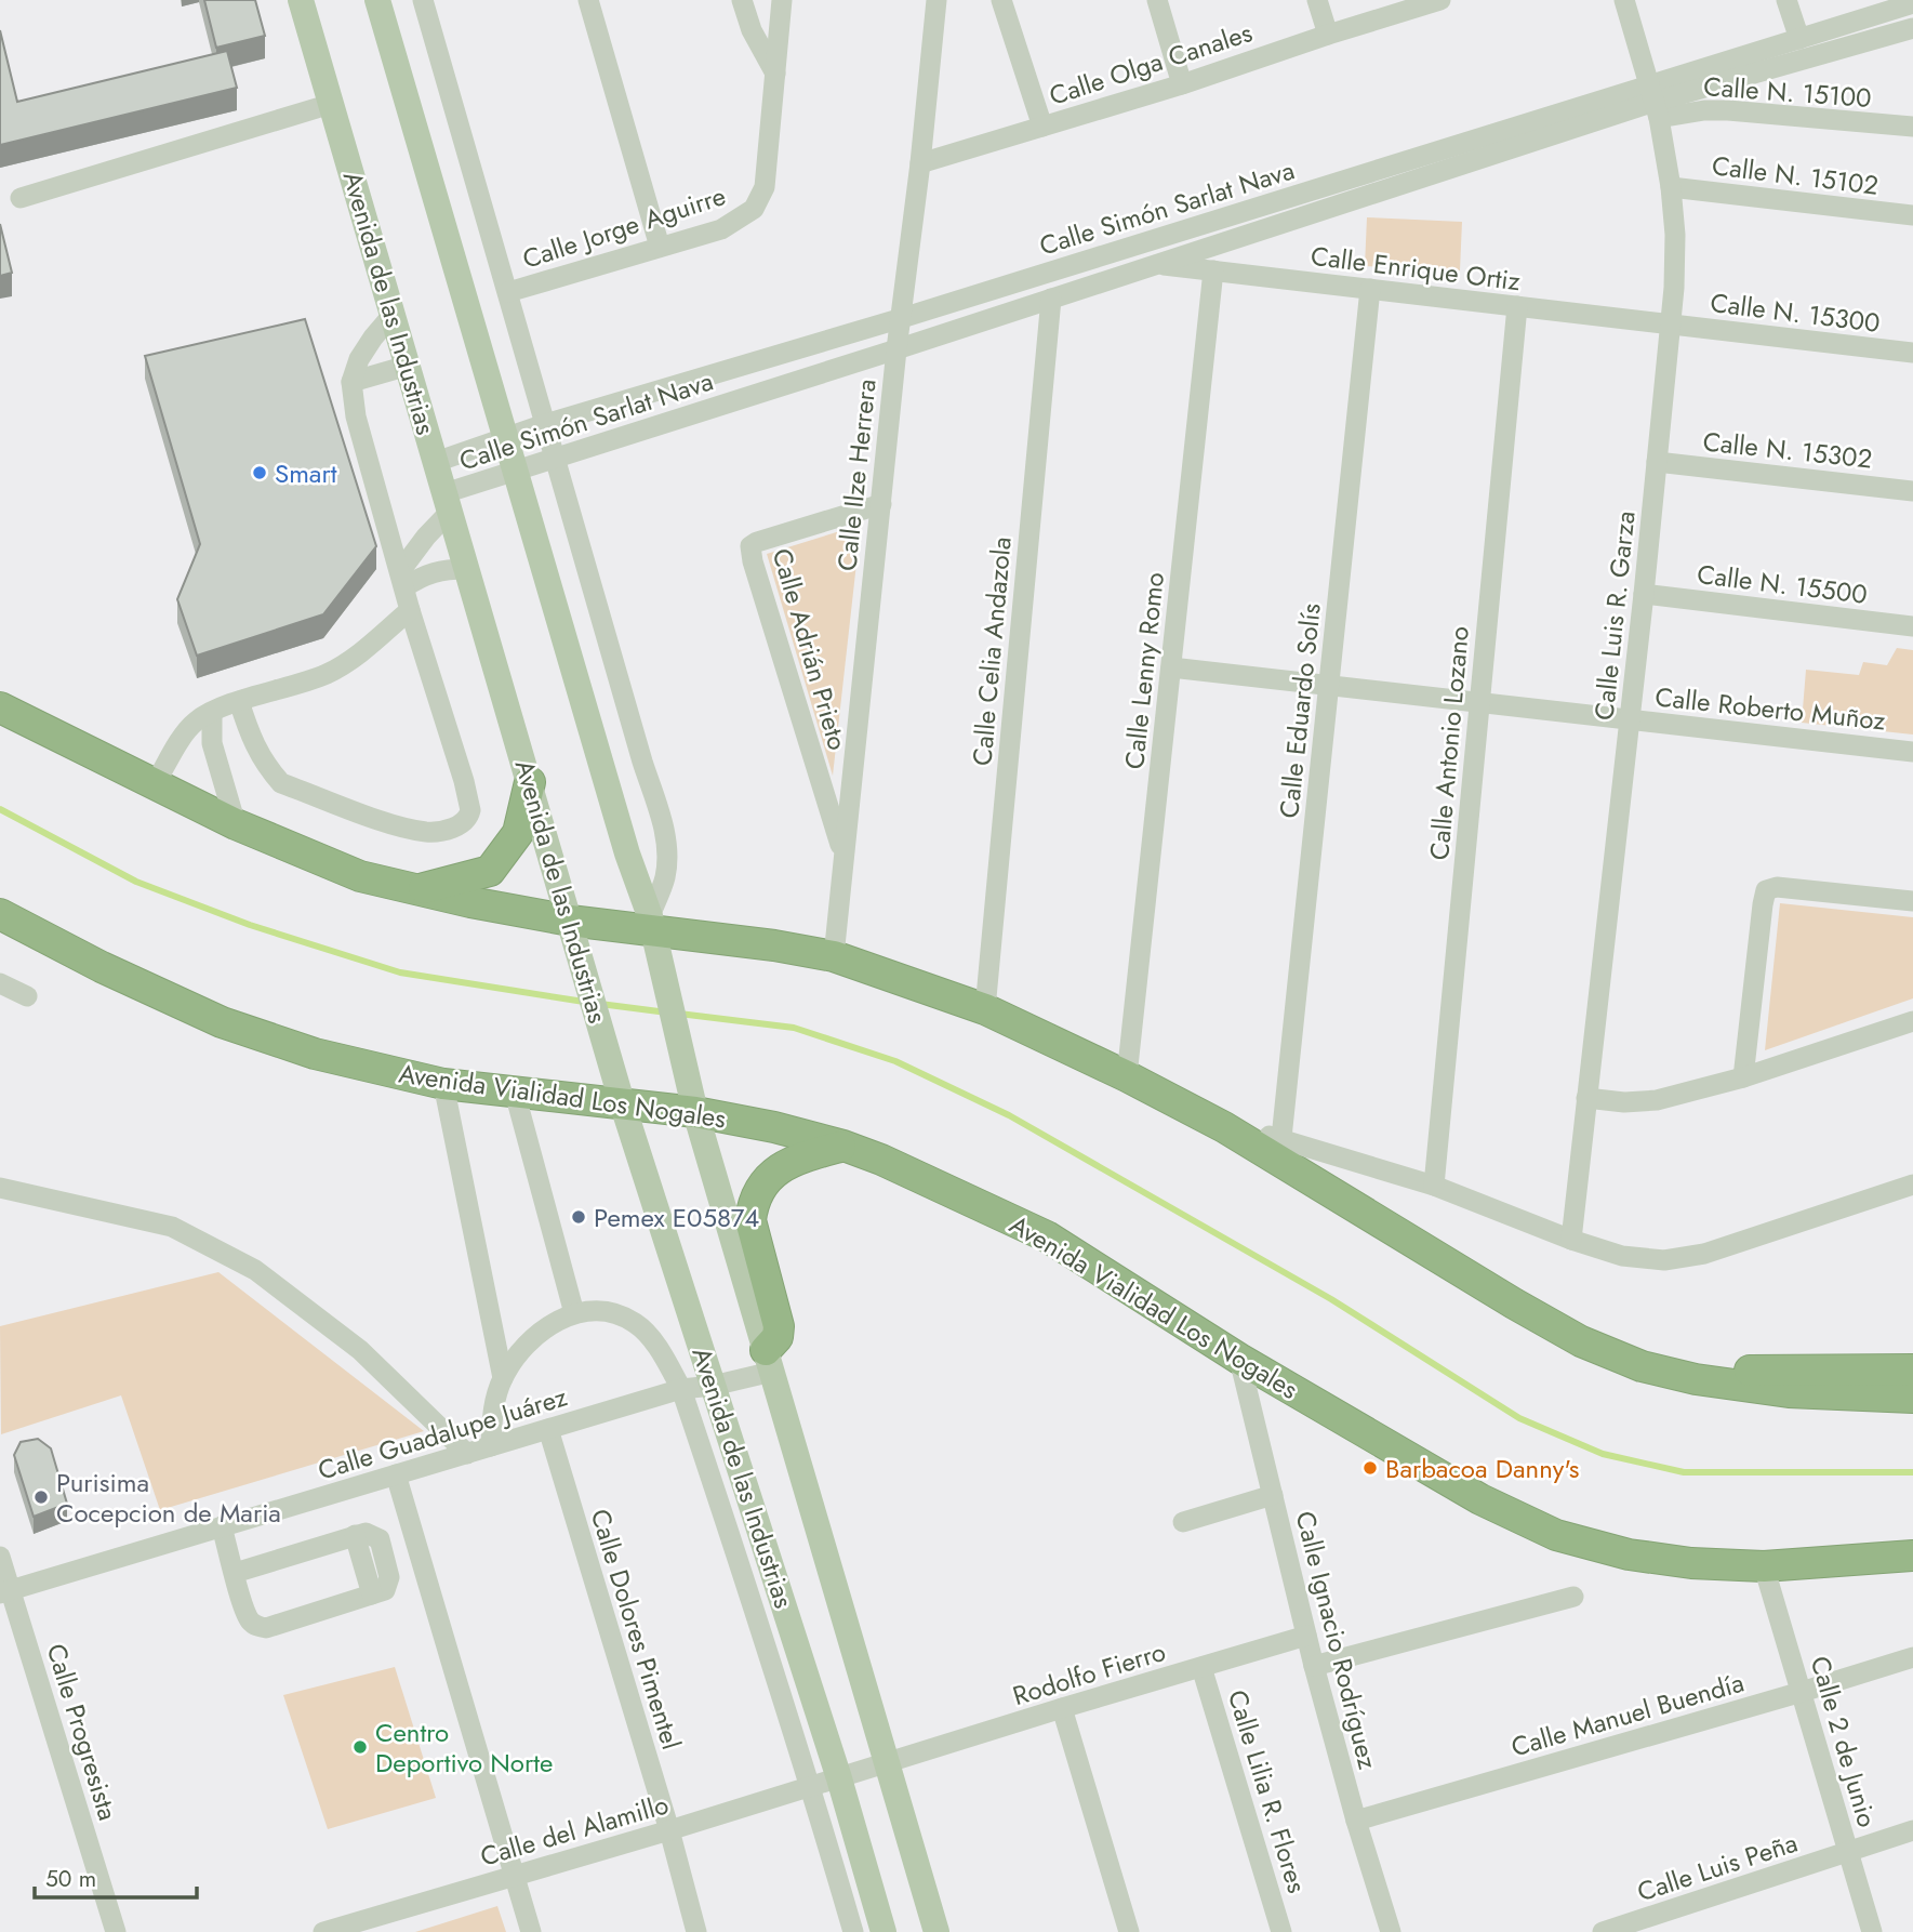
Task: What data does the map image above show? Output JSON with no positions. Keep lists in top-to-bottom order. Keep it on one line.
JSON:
{"streets":{"highway":["Avenida Vialidad Los Nogales"],"main road":["Avenida de las Industrias"],"street":["Calle Olga Canales","Calle N. 15100","Calle N. 15102","Calle Simón Sarlat Nava","Calle Jorge Aguirre","Calle Enrique Ortiz","Calle N. 15300","Calle N. 15302","Calle Ilze Herrera","Calle N. 15500","Calle Luis R. Garza","Calle Adrián Prieto","Calle Celia Andazola","Calle Lenny Romo","Calle Roberto Muñoz","Calle Eduardo Solís","Calle Antonio Lozano","Calle Guadalupe Juárez","Calle Dolores Pimentel","Calle Ignacio Rodríguez","Rodolfo Fierro","Calle Manuel Buendía","Calle Progresista","Calle 2 de Junio","Calle Lilia R. Flores","Calle del Alamillo","Calle Luis Peña"]},"crossings":[["Calle Olga Canales","Calle Ilze Herrera"],["Calle N. 15100","Calle Simón Sarlat Nava"],["Calle N. 15100","Calle Luis R. Garza"],["Calle N. 15102","Calle Luis R. Garza"],["Calle Simón Sarlat Nava","Calle Enrique Ortiz"],["Calle Simón Sarlat Nava","Avenida de las Industrias"],["Calle Simón Sarlat Nava","Calle Ilze Herrera"],["Calle Simón Sarlat Nava","Calle Luis R. Garza"],["Calle Simón Sarlat Nava","Calle Celia Andazola"],["Calle Enrique Ortiz","Calle N. 15300"],["Calle Enrique Ortiz","Calle Luis R. Garza"],["Calle Enrique Ortiz","Calle Lenny Romo"],["Calle Enrique Ortiz","Calle Eduardo Solís"],["Calle Enrique Ortiz","Calle Antonio Lozano"],["Avenida de las Industrias","Avenida Vialidad Los Nogales"],["Avenida de las Industrias","Calle Guadalupe Juárez"],["Avenida de las Industrias","Rodolfo Fierro"],["Avenida de las Industrias","Calle del Alamillo"],["Calle N. 15300","Calle Luis R. Garza"],["Calle N. 15302","Calle Luis R. Garza"],["Calle Ilze Herrera","Calle Adrián Prieto"],["Calle N. 15500","Calle Luis R. Garza"],["Calle Luis R. Garza","Calle Roberto Muñoz"],["Calle Lenny Romo","Calle Roberto Muñoz"],["Calle Roberto Muñoz","Calle Eduardo Solís"],["Calle Roberto Muñoz","Calle Antonio Lozano"],["Avenida Vialidad Los Nogales","Calle Ignacio Rodríguez"],["Avenida Vialidad Los Nogales","Calle 2 de Junio"],["Calle Guadalupe Juárez","Calle Dolores Pimentel"],["Calle Guadalupe Juárez","Calle Progresista"],["Calle Dolores Pimentel","Calle del Alamillo"],["Calle Ignacio Rodríguez","Rodolfo Fierro"],["Calle Ignacio Rodríguez","Calle Manuel Buendía"],["Rodolfo Fierro","Calle Lilia R. Flores"],["Calle Manuel Buendía","Calle 2 de Junio"],["Calle 2 de Junio","Calle Luis Peña"]],"places":["Smart","Pemex E05874","Barbacoa Danny's","Purisima Cocepcion de Maria","Centro Deportivo Norte"],"scale_bar":"50 m"}
